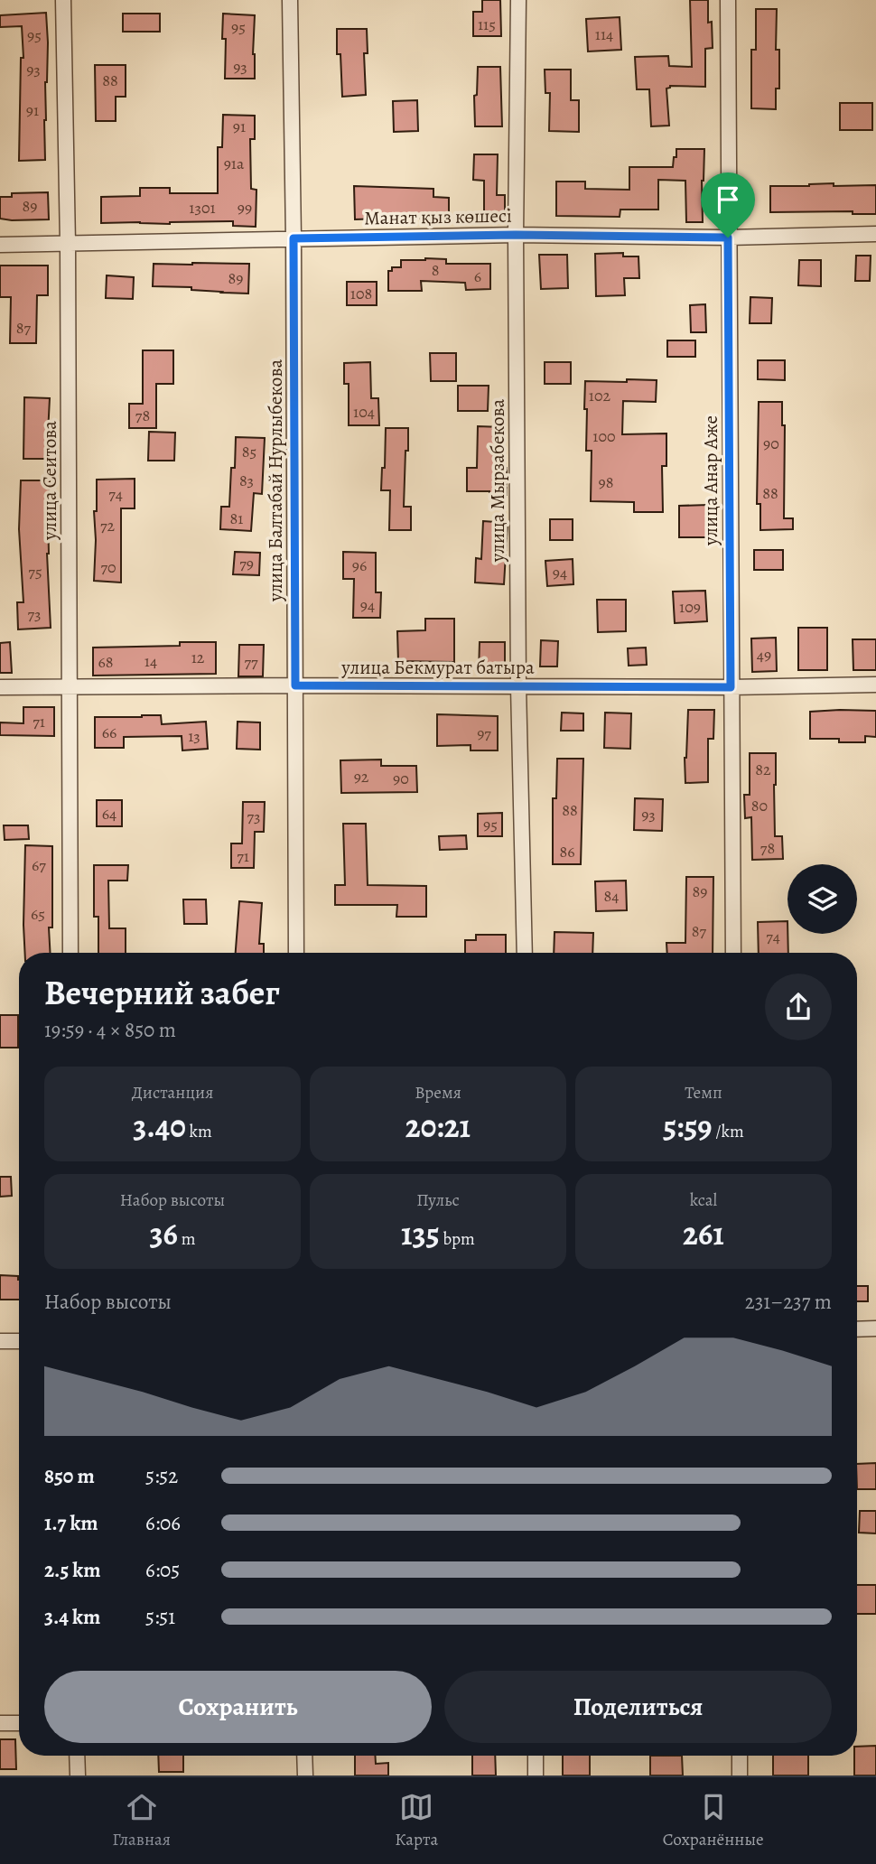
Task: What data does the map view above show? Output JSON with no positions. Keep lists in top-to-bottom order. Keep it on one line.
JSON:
{"streets":{"street":["Манат қыз көшесі","улица Сеитова","улица Балтабай Нурлыбекова","улица Мырзабекова","улица Анар Аже","улица Бекмурат батыра"]},"crossings":[["Манат қыз көшесі","улица Сеитова"],["Манат қыз көшесі","улица Балтабай Нурлыбекова"],["Манат қыз көшесі","улица Мырзабекова"],["Манат қыз көшесі","улица Анар Аже"],["улица Сеитова","улица Бекмурат батыра"],["улица Балтабай Нурлыбекова","улица Бекмурат батыра"],["улица Мырзабекова","улица Бекмурат батыра"],["улица Анар Аже","улица Бекмурат батыра"]],"house_numbers":["115","95","114","95","93","93","88","91","91","91а","89","1301","99","8","6","89","108","87","102","104","78","100","90","85","83","98","88","74","81","72","79","96","70","75","94","94","109","73","49","12","14","68","77","71","66","97","13","82","92","90","80","88","64","93","73","95","78","86","71","67","89","84","65","87","74"],"page":{"heading":["Вечерний забег","19:59 · 4 × 850 m"],"stats":[["Дистанция","3.40 km"],["Время","20:21"],["Темп","5:59 /km"],["Набор высоты","36 m"],["Пульс","135 bpm"],["kcal","261"]],"chart":["Набор высоты","231–237 m"],"list":[{"name":"850 m","note":"5:52"},{"name":"1.7 km","note":"6:06"},{"name":"2.5 km","note":"6:05"},{"name":"3.4 km","note":"5:51"}],"buttons":["Сохранить","Поделиться"],"tabs":["Главная","Карта","Сохранённые"]}}
